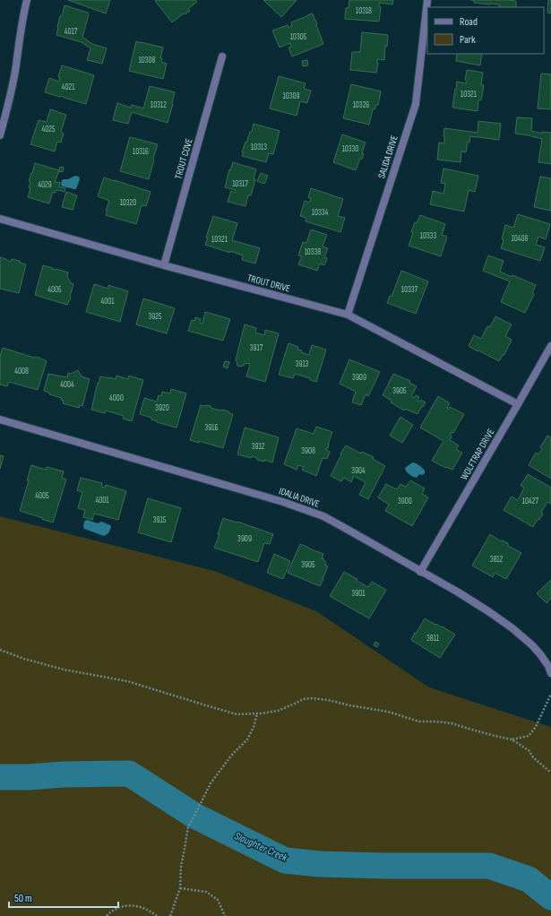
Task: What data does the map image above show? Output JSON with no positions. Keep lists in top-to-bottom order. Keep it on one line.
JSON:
{"streets":{"street":["SALIDA DRIVE","TROUT COVE","TROUT DRIVE","WOLFTRAP DRIVE","IDALIA DRIVE"]},"crossings":[["SALIDA DRIVE","TROUT DRIVE"],["TROUT COVE","TROUT DRIVE"],["TROUT DRIVE","WOLFTRAP DRIVE"],["WOLFTRAP DRIVE","IDALIA DRIVE"]],"water":["Slaughter Creek"],"house_numbers":["10318","4017","10305","10308","4021","10321","10309","10312","10326","4025","10313","10330","10316","10317","4029","10320","10334","10333","10408","10321","10338","4005","10337","4001","3925","3917","3913","4008","3909","4004","3905","4000","3920","3916","3912","3908","3904","4005","4001","3900","10427","3915","3909","3812","3905","3901","3811"],"legend":["Road","Park"],"scale_bar":"50 m"}
